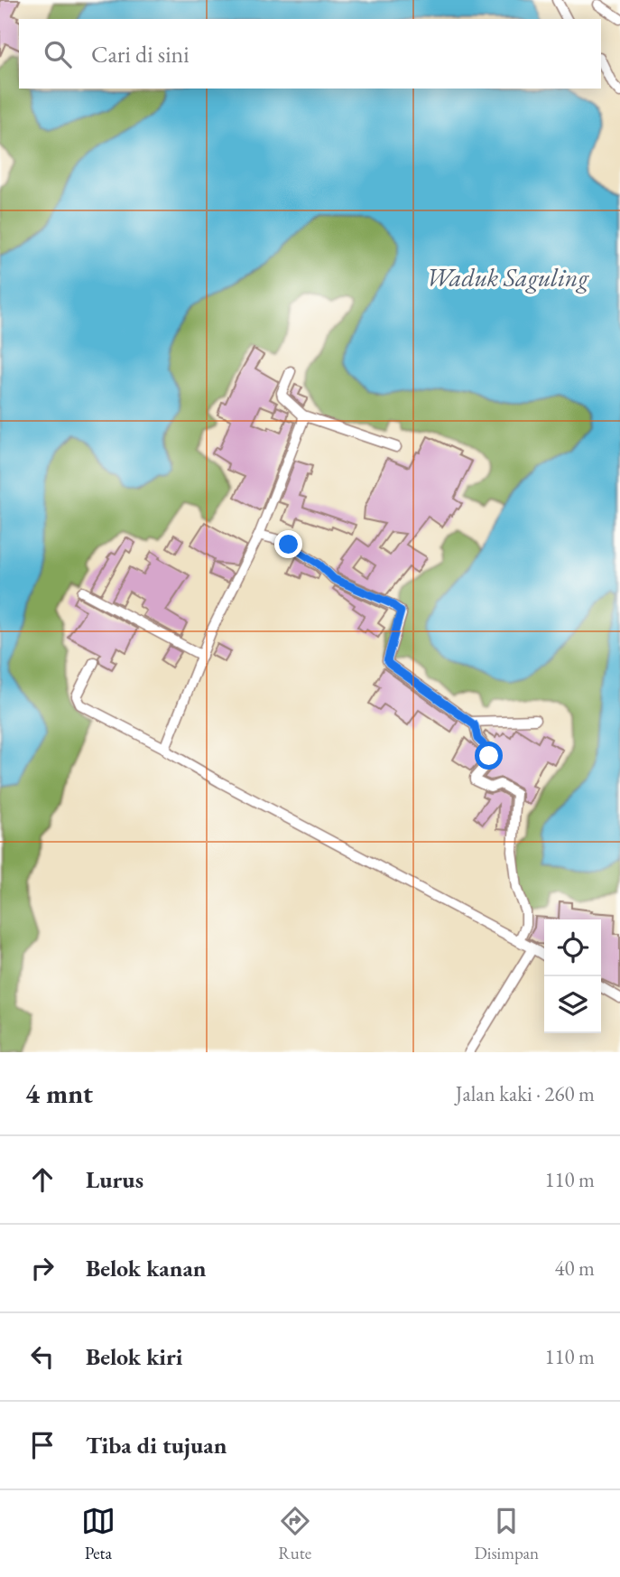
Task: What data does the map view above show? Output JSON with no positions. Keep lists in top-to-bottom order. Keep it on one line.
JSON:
{"water":["Waduk Saguling"],"page":{"search":"Cari di sini","heading":["4 mnt","Jalan kaki · 260 m"],"list":[["Lurus","110 m"],["Belok kanan","40 m"],["Belok kiri","110 m"],"Tiba di tujuan"],"nav":["Peta","Rute","Disimpan"]}}
